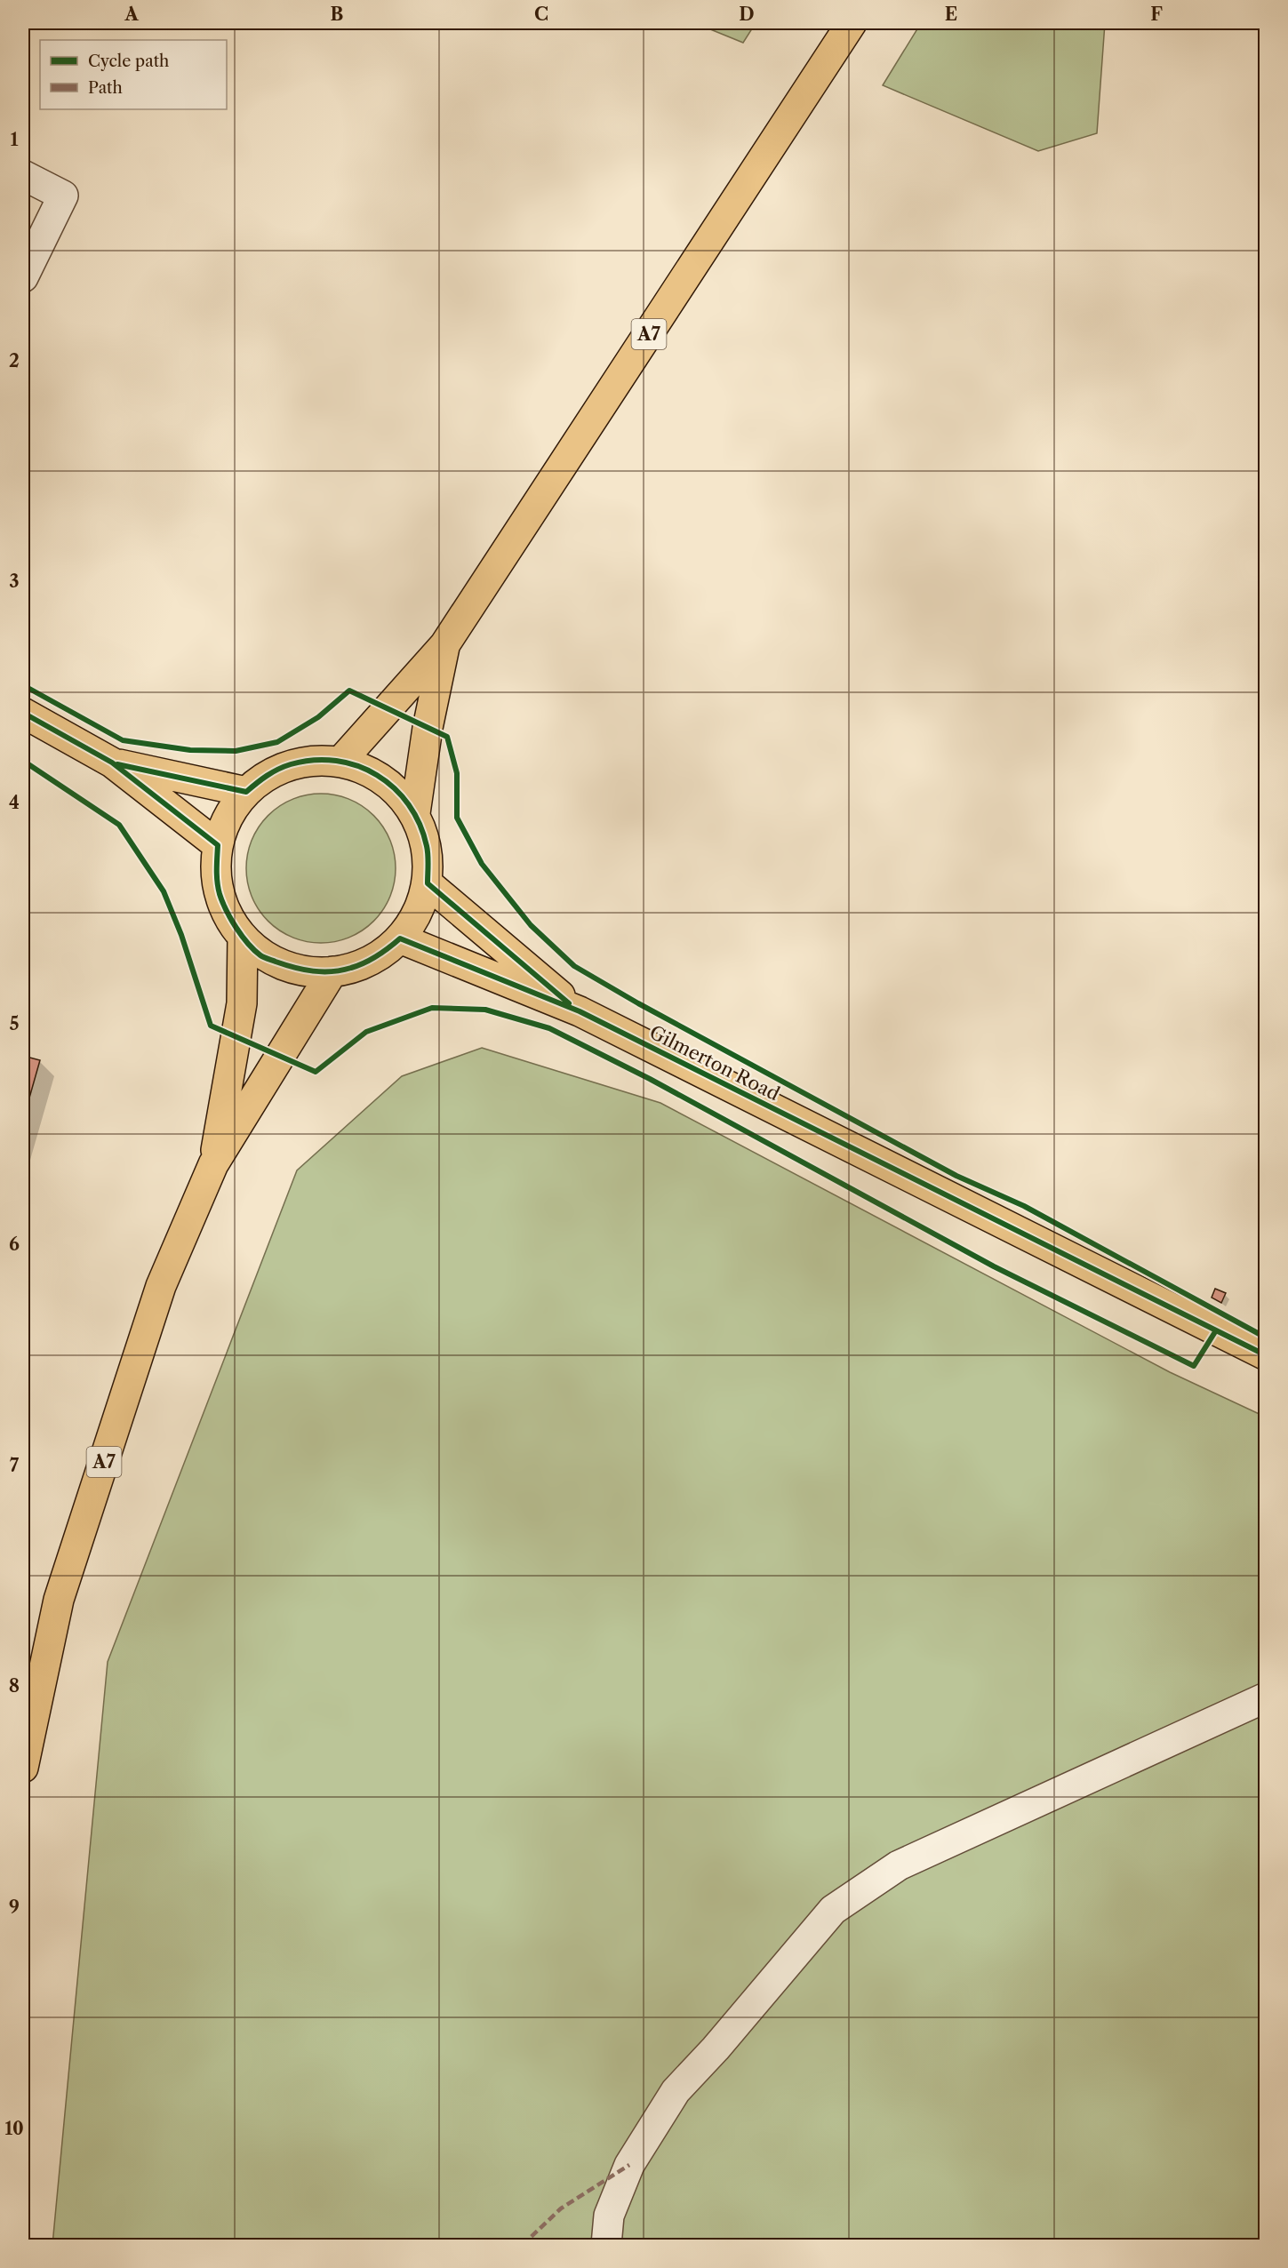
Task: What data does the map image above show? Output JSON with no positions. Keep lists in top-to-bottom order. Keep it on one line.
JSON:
{"streets":{"main road":["A7","Gilmerton Road"]},"legend":["Cycle path","Path"],"grid":{"columns":["A","B","C","D","E","F"],"rows":["1","2","3","4","5","6","7","8","9","10"]}}
